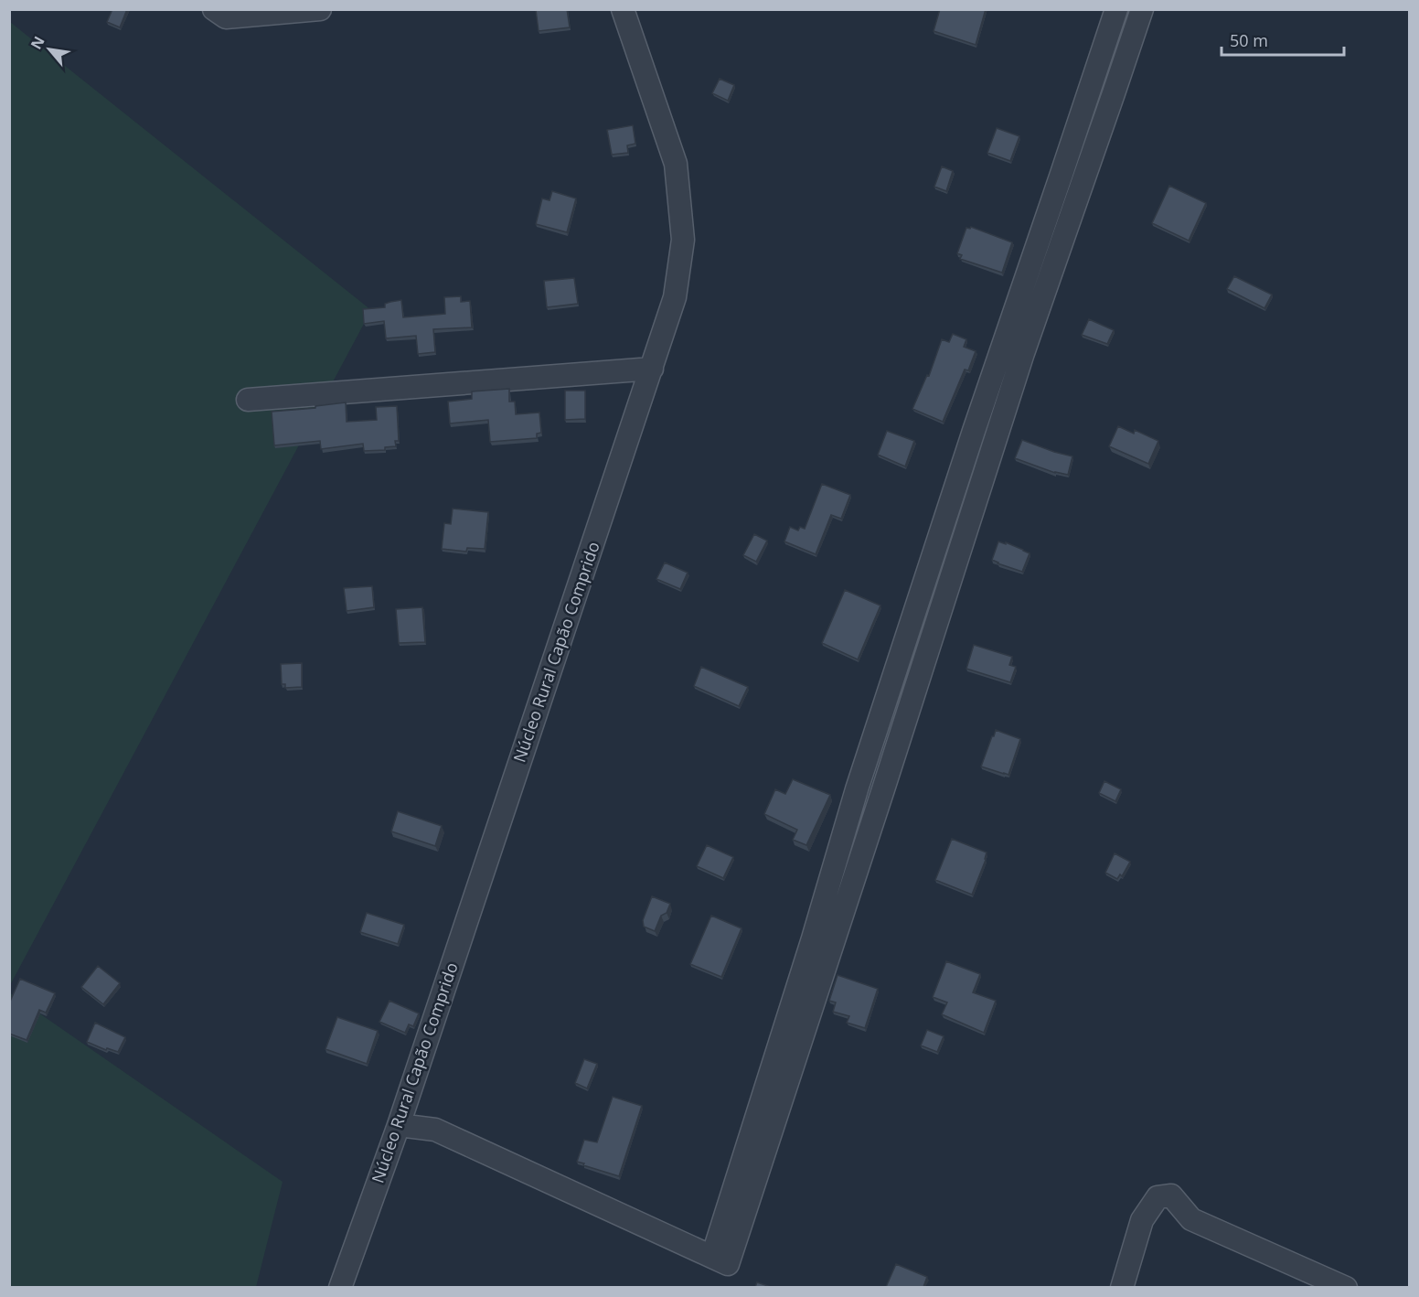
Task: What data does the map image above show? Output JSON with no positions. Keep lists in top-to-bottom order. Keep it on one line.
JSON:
{"streets":{"street":["Núcleo Rural Capão Comprido"]},"scale_bar":"50 m","north":"top left"}
